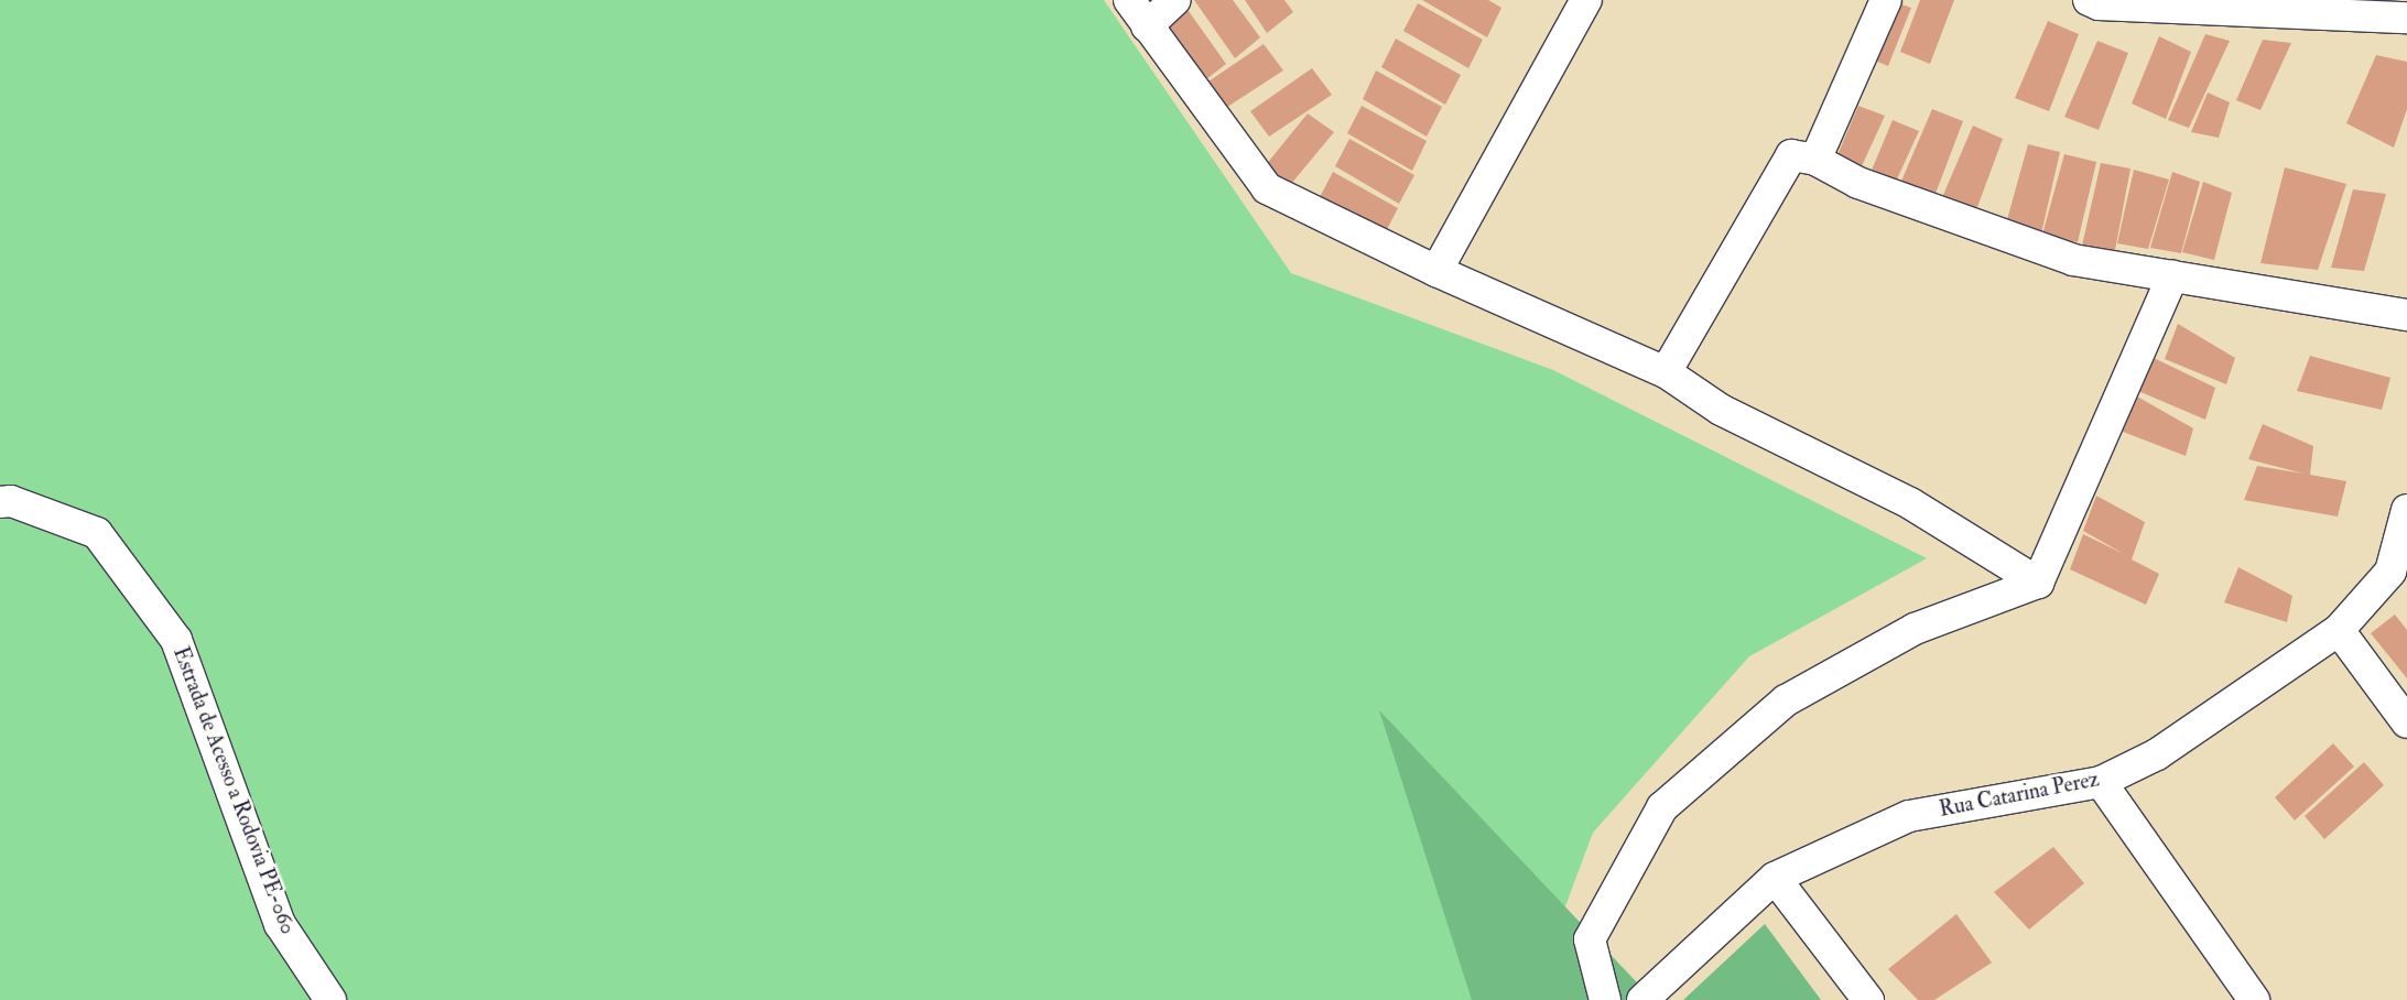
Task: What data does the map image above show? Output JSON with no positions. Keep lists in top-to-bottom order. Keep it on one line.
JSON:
{"streets":{"street":["Estrada de Acesso a Rodovia PE-060","Rua Catarina Perez"]}}
